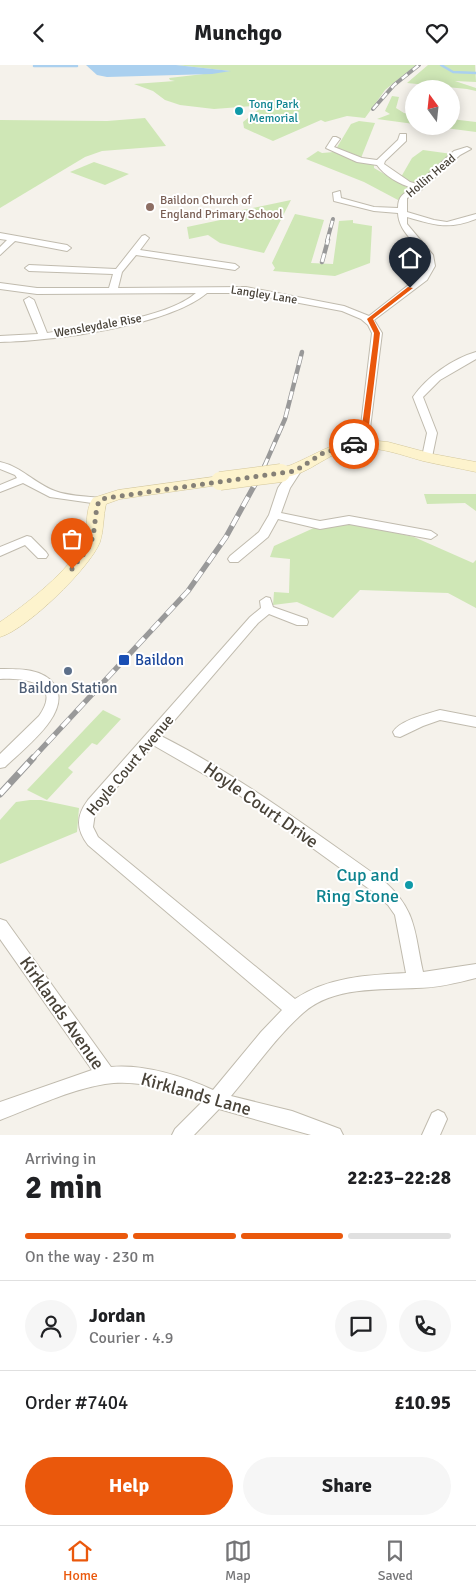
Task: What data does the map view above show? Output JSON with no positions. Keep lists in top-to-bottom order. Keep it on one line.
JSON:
{"streets":{"street":["Hollin Head","Langley Lane","Wensleydale Rise","Hoyle Court Avenue","Hoyle Court Drive","Kirklands Avenue","Kirklands Lane"]},"crossings":[["Hollin Head","Langley Lane"],["Langley Lane","Wensleydale Rise"],["Hoyle Court Avenue","Hoyle Court Drive"],["Kirklands Avenue","Kirklands Lane"]],"places":{"other":["Tong Park Memorial","Baildon Church of England Primary School","Baildon Station","Cup and Ring Stone"],"transit":["Baildon"]},"north":"top","page":{"header":"Munchgo","heading":["2 min","Arriving in","22:23–22:28"],"panel":["Jordan","Courier · 4.9","Order #7404","£10.95"],"bar":"On the way · 230 m","buttons":["Help","Share"],"tabs":["Home","Map","Saved"]}}
